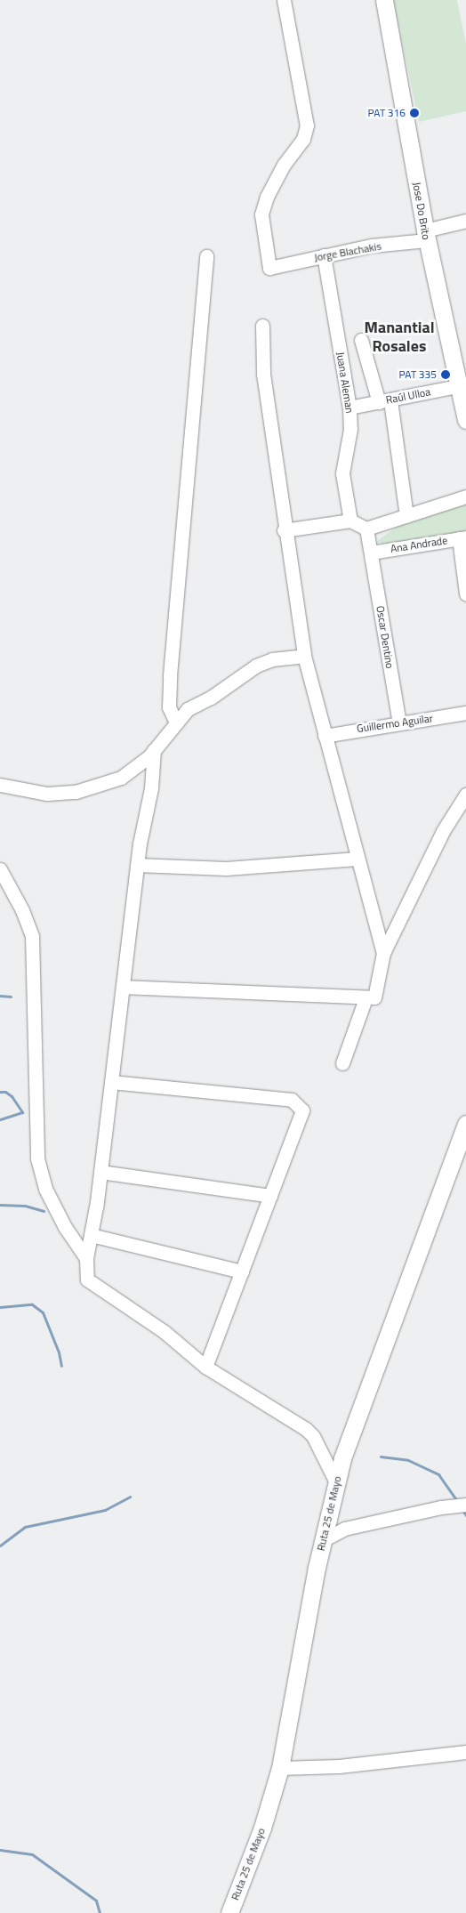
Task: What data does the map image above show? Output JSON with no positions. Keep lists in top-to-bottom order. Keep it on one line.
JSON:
{"streets":{"main road":["Jose Do Brito","Ruta 25 de Mayo"],"street":["Jorge Blachakis","Juana Aleman","Raúl Ulloa","Ana Andrade","Oscar Dentino","Guillermo Aguilar"]},"crossings":[["Jose Do Brito","Jorge Blachakis"],["Jose Do Brito","Raúl Ulloa"],["Jorge Blachakis","Juana Aleman"],["Juana Aleman","Raúl Ulloa"],["Ana Andrade","Oscar Dentino"],["Oscar Dentino","Guillermo Aguilar"]],"districts":["Manantial Rosales"],"places":["PAT 316","PAT 335"]}
